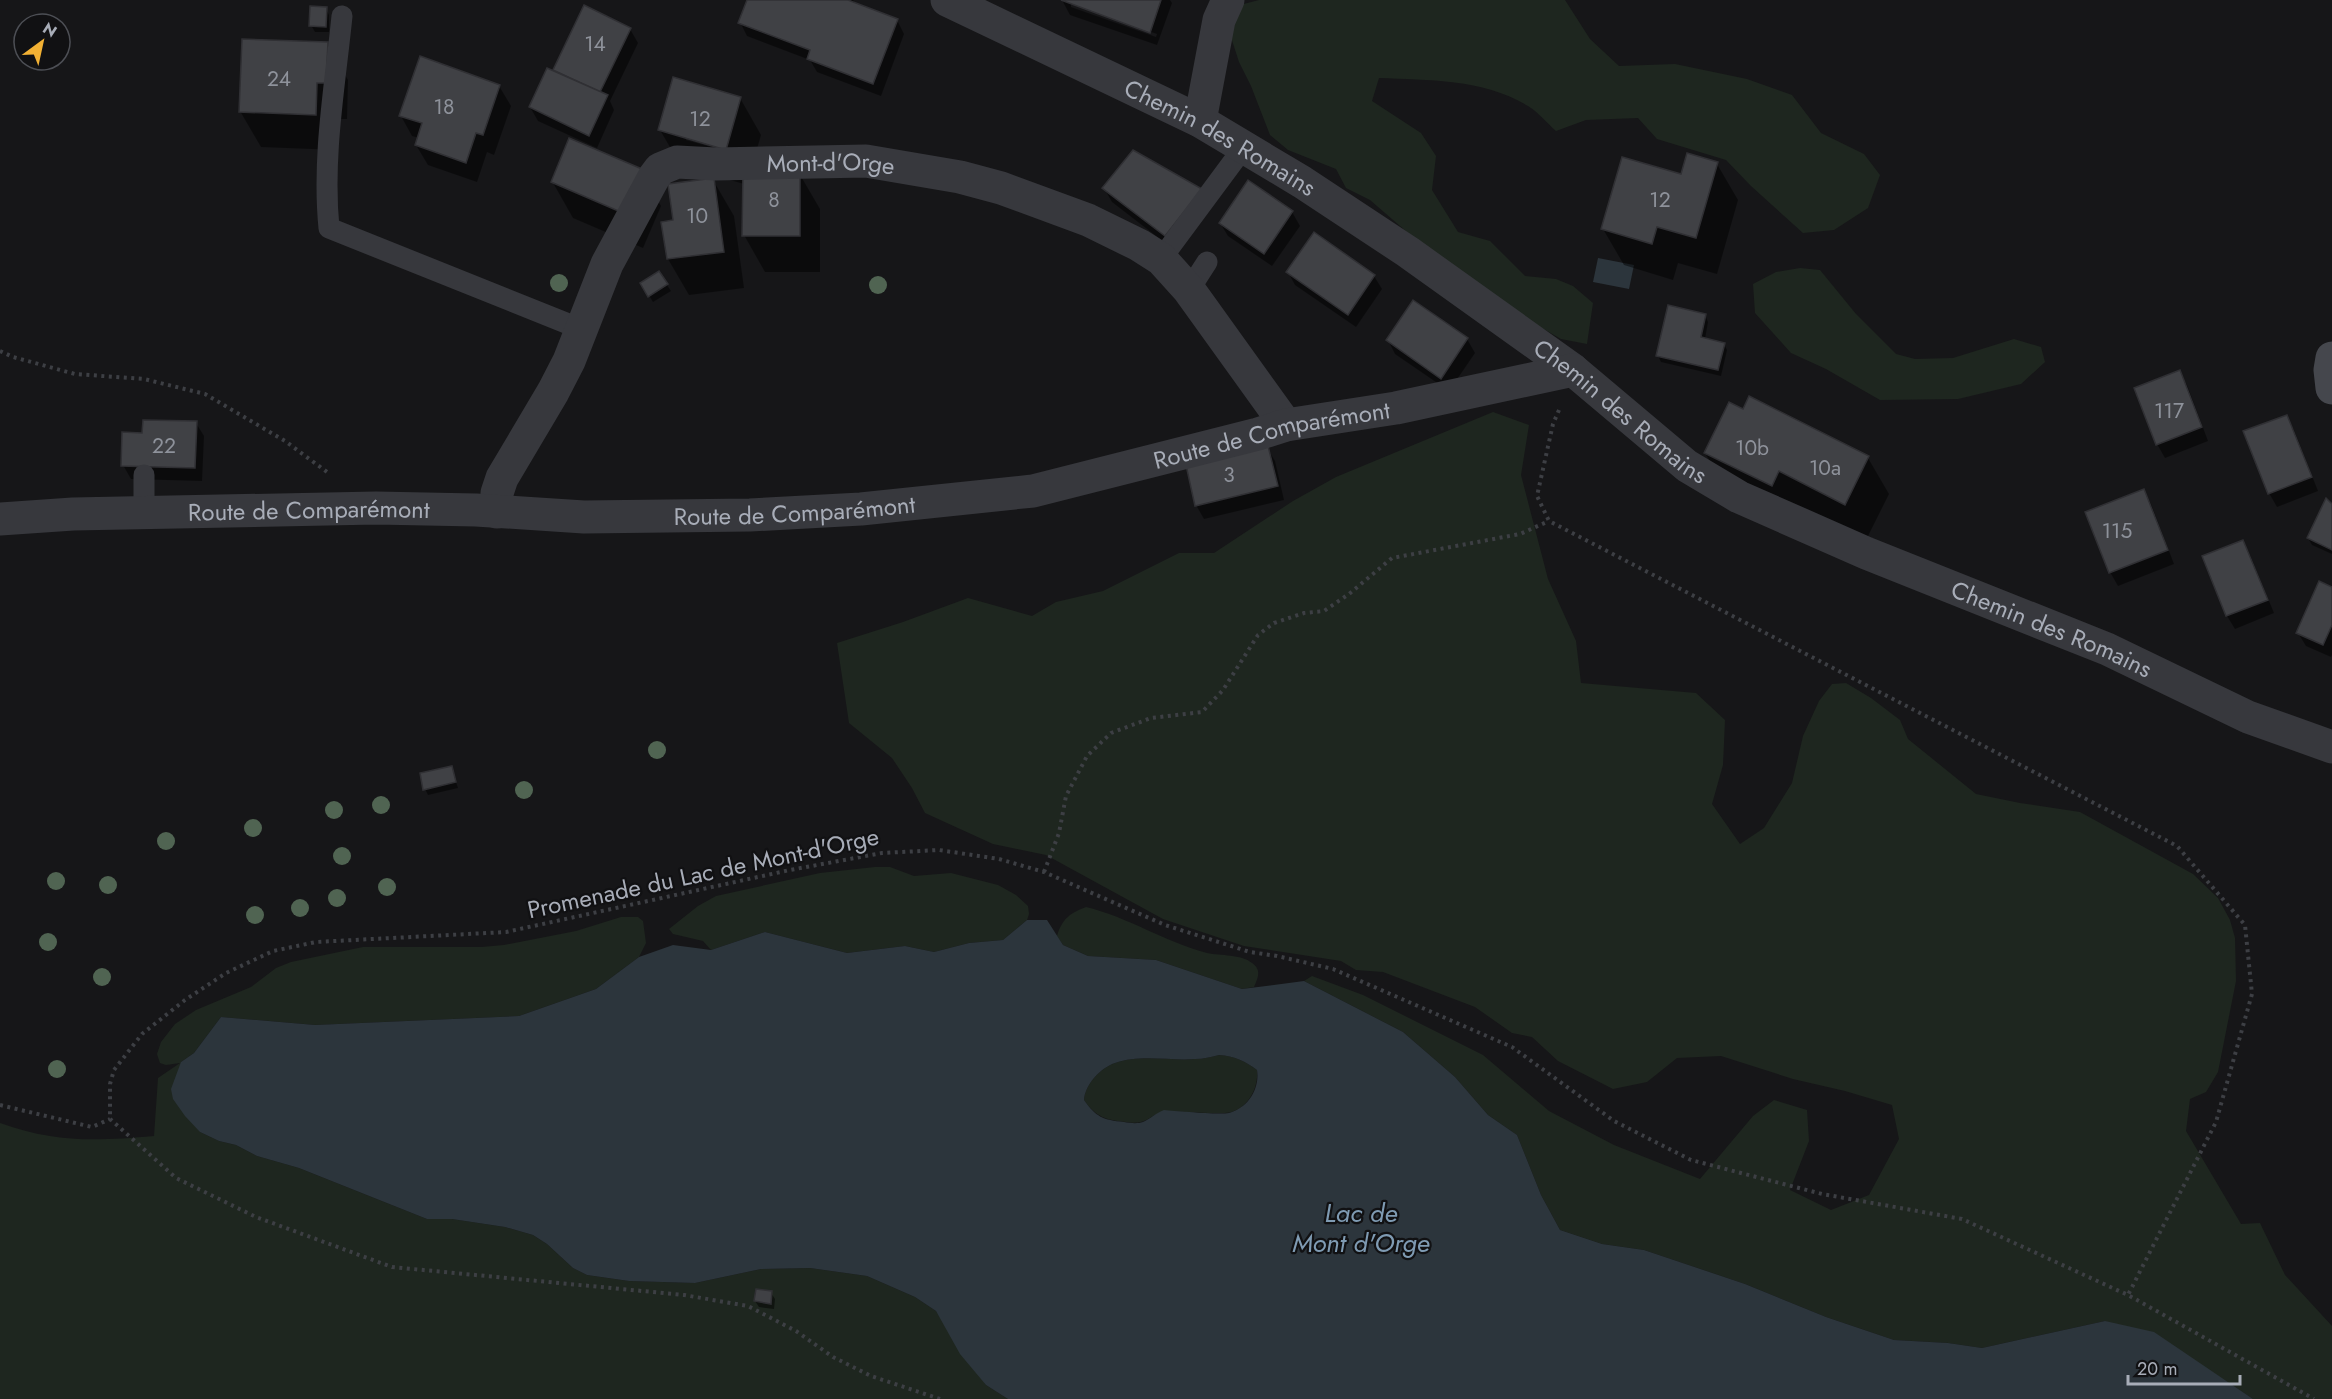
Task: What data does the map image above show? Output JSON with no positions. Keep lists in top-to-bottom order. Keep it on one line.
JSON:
{"streets":{"street":["Chemin des Romains","Mont-d'Orge","Route de Comparémont"],"path":["Promenade du Lac de Mont-d'Orge"]},"crossings":[["Chemin des Romains","Route de Comparémont"],["Mont-d'Orge","Route de Comparémont"]],"water":["Lac de Mont d'Orge"],"house_numbers":["14","24","18","12","8","12","10","117","22","10b","10a","3","115"],"scale_bar":"20 m","north":"top right"}
